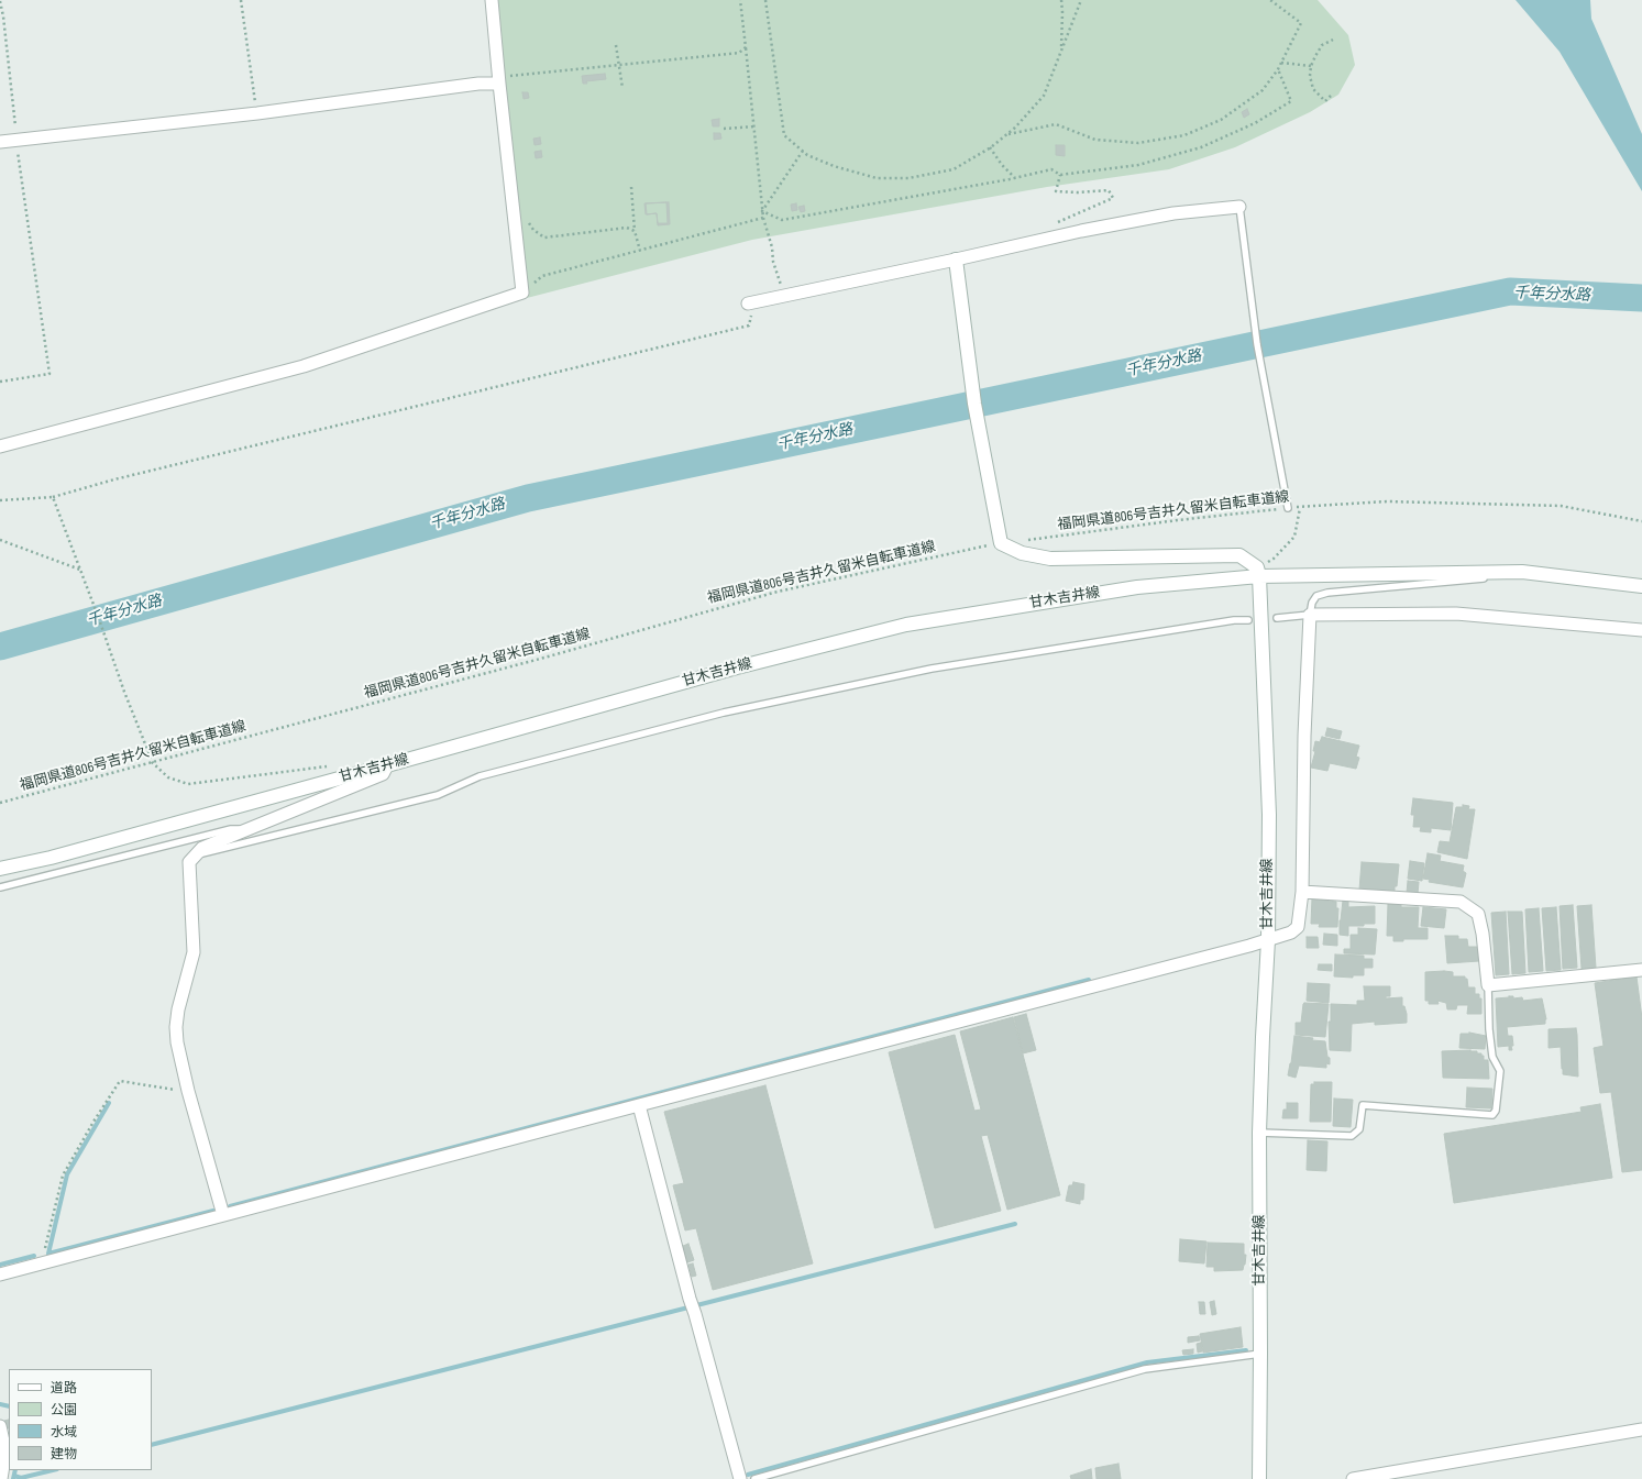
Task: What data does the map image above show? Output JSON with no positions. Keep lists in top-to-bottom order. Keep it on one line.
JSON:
{"streets":{"main road":["甘木吉井線"],"path":["福岡県道806号吉井久留米自転車道線"]},"water":["千年分水路"],"legend":["道路","公園","水域","建物"]}
